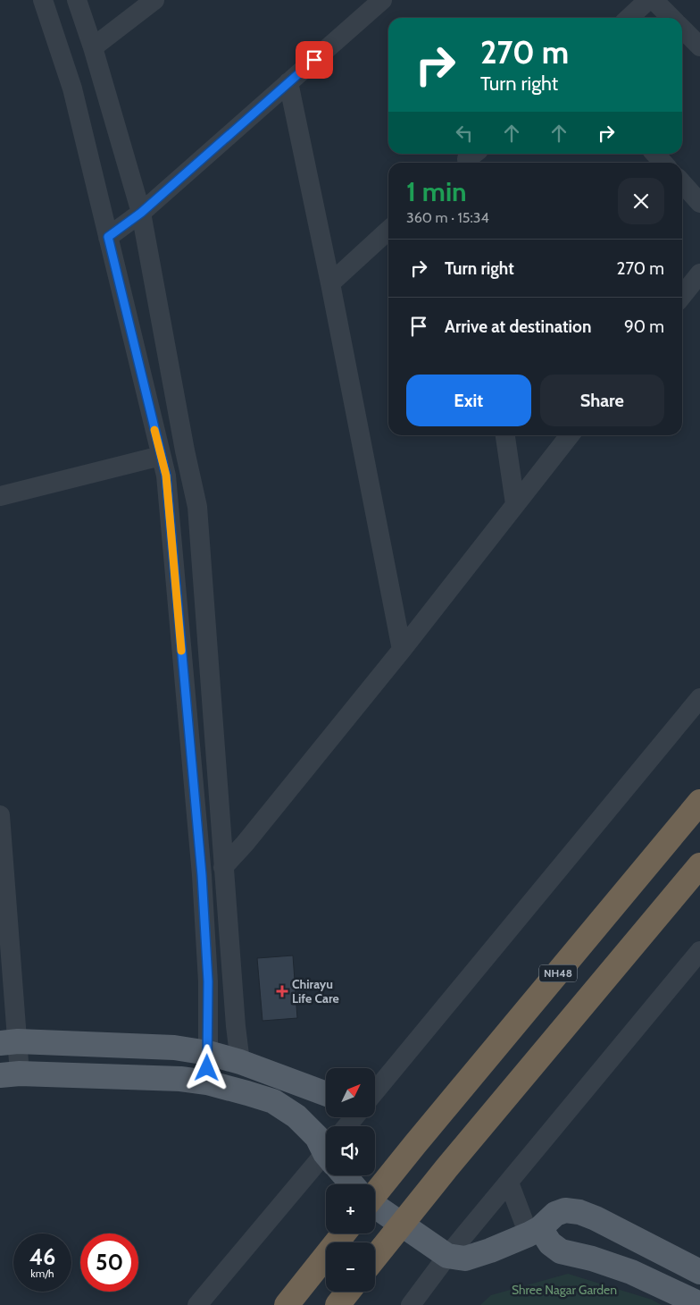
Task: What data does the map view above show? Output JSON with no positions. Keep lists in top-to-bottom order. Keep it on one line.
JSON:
{"streets":{"highway":["NH48"]},"parks":["Shree Nagar Garden"],"places":{"health":["Chirayu Life Care"]},"north":"top right","page":{"turn":["270 m","Turn right"],"heading":["1 min","360 m · 15:34"],"list":[{"name":"Turn right","value":"270 m"},{"name":"Arrive at destination","value":"90 m"}],"buttons":["Exit","Share"],"map_buttons":["+","−"],"speed":"46 km/h","limit":"50"}}
